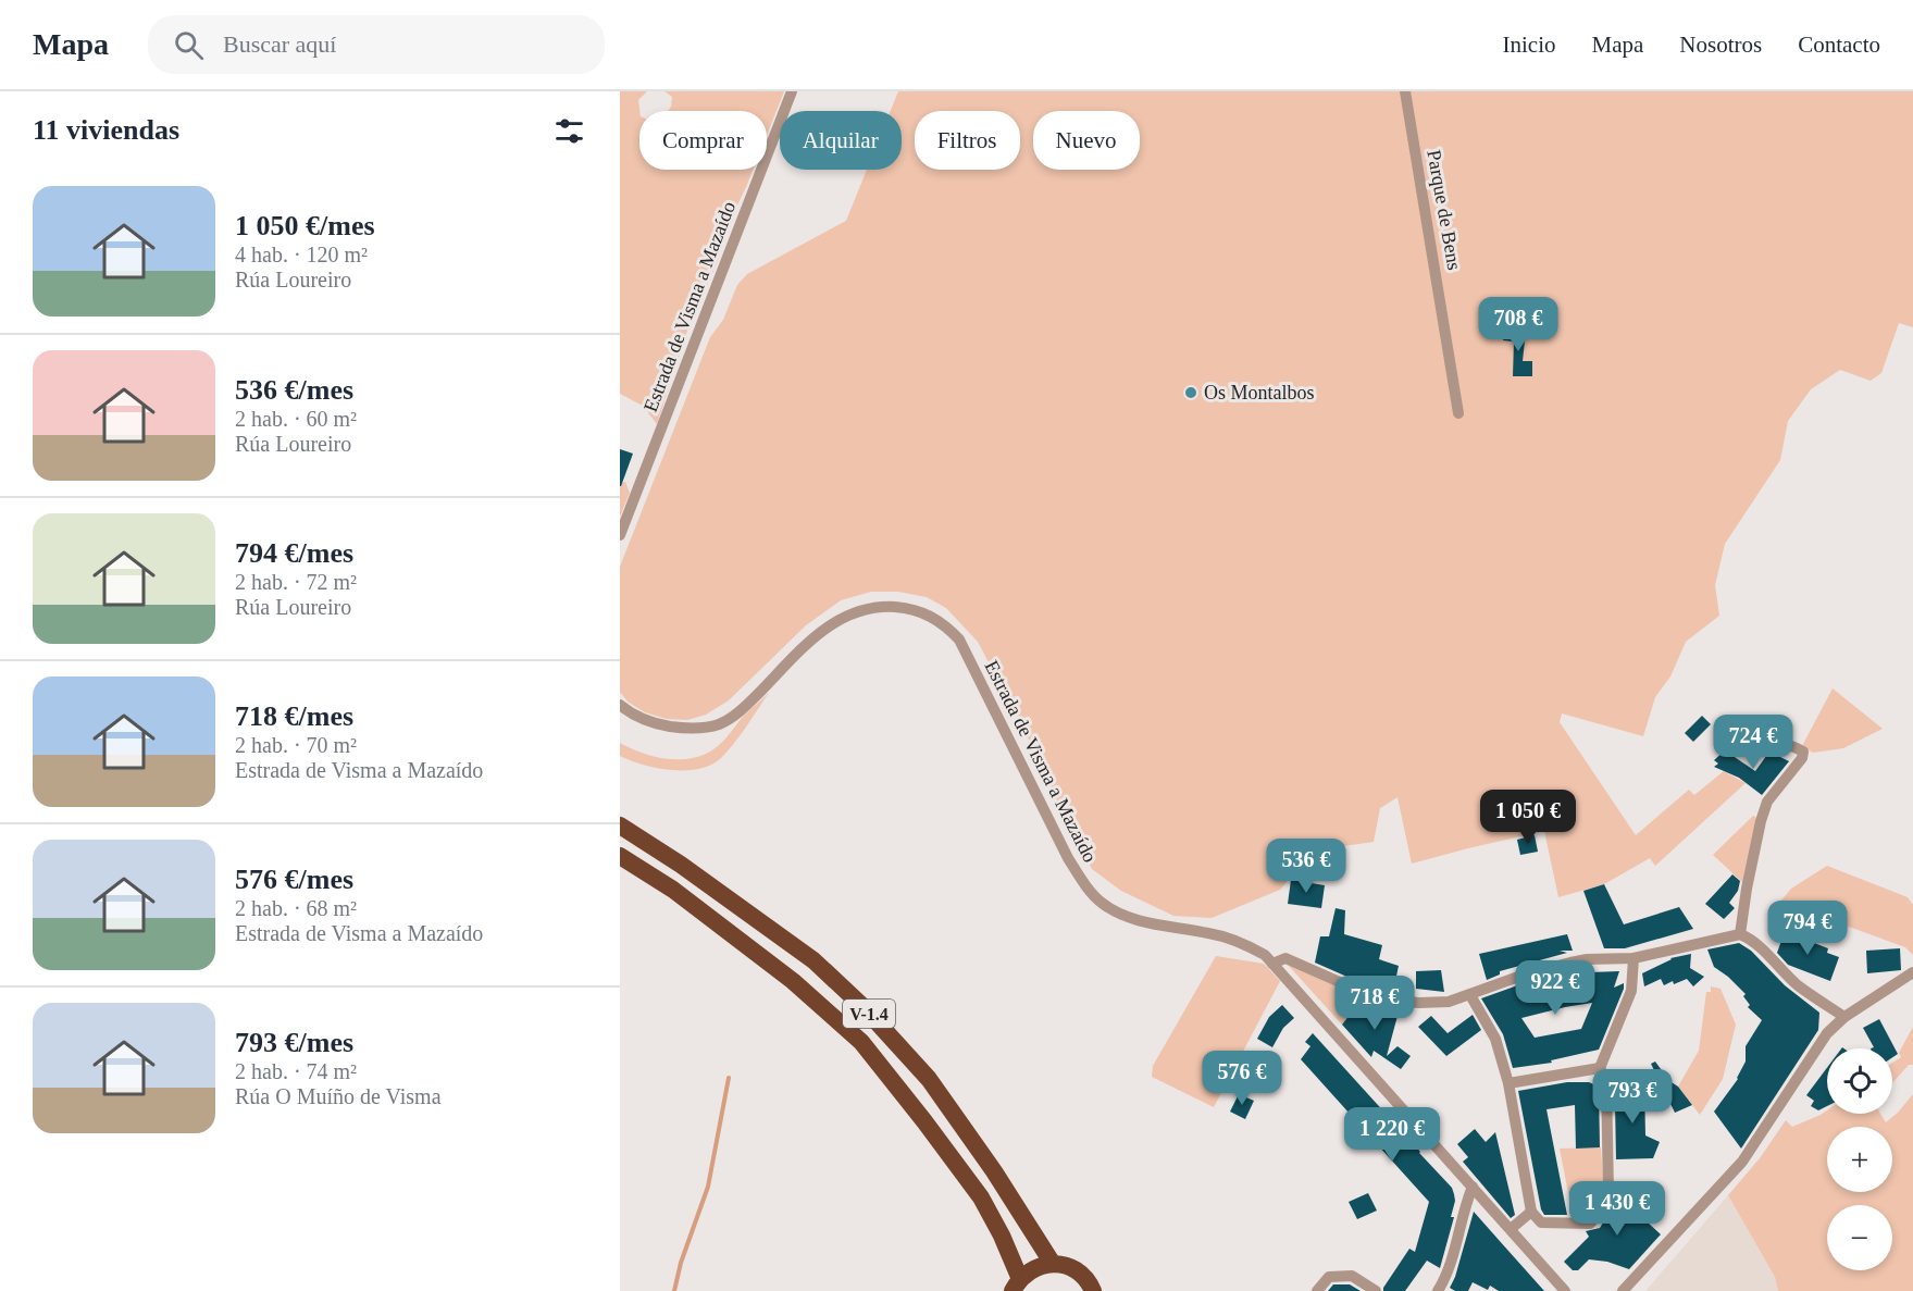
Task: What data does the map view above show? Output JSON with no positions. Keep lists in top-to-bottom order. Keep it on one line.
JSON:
{"streets":{"highway":["V-1.4"],"street":["Parque de Bens","Estrada de Visma a Mazaído"]},"places":["Os Montalbos"],"page":{"header":"Mapa","search":"Buscar aquí","nav":["Inicio","Mapa","Nosotros","Contacto"],"heading":"11 viviendas","chip":["Comprar","Alquilar","Filtros","Nuevo"],"list":[{"name":"1 050 €/mes","note":"4 hab. · 120 m² · Rúa Loureiro"},{"name":"536 €/mes","note":"2 hab. · 60 m² · Rúa Loureiro"},{"name":"794 €/mes","note":"2 hab. · 72 m² · Rúa Loureiro"},{"name":"718 €/mes","note":"2 hab. · 70 m² · Estrada de Visma a Mazaído"},{"name":"576 €/mes","note":"2 hab. · 68 m² · Estrada de Visma a Mazaído"},{"name":"793 €/mes","note":"2 hab. · 74 m² · Rúa O Muíño de Visma"}],"price":["708 €","724 €","1 050 €","536 €","794 €","922 €","718 €","576 €","793 €","1 220 €","1 430 €"],"map_buttons":["+","−"]}}
